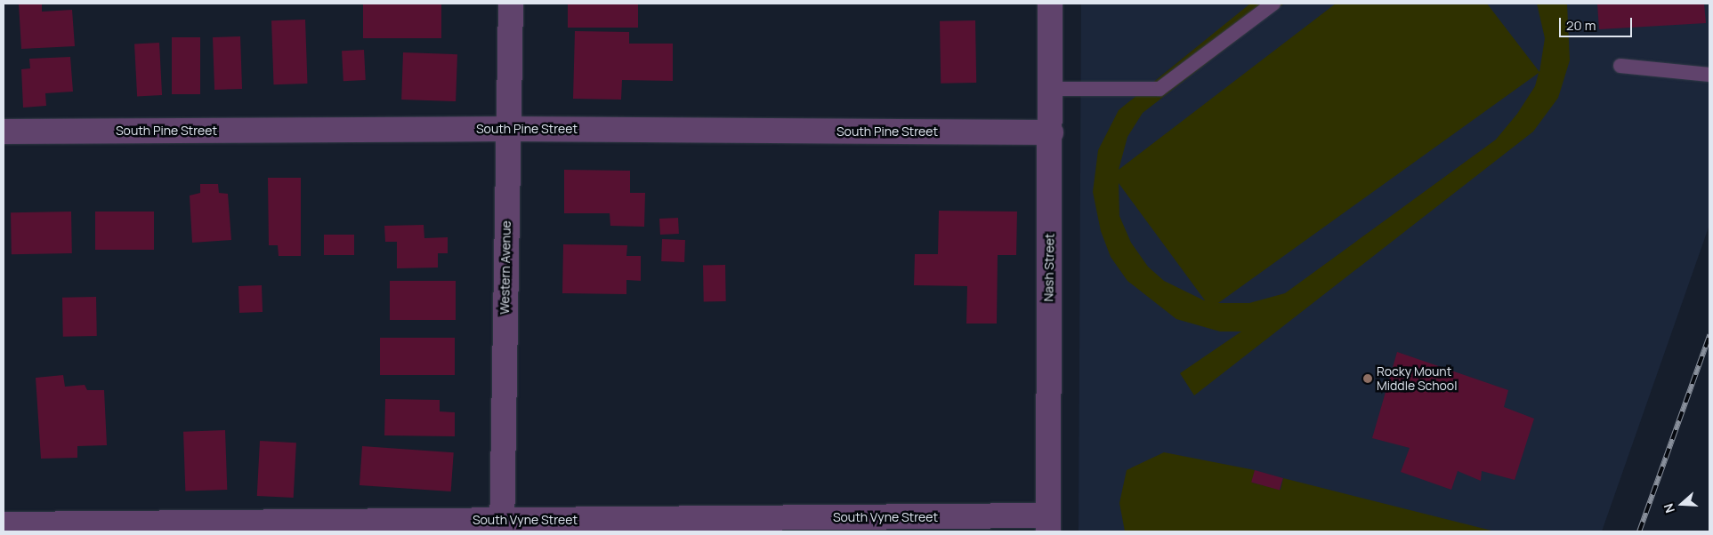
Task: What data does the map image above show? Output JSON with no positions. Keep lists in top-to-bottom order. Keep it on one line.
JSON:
{"streets":{"street":["South Pine Street","Western Avenue","Nash Street","South Vyne Street"]},"crossings":[["South Pine Street","Western Avenue"],["South Pine Street","Nash Street"],["Western Avenue","South Vyne Street"],["Nash Street","South Vyne Street"]],"places":["Rocky Mount Middle School"],"scale_bar":"20 m","north":"left"}
